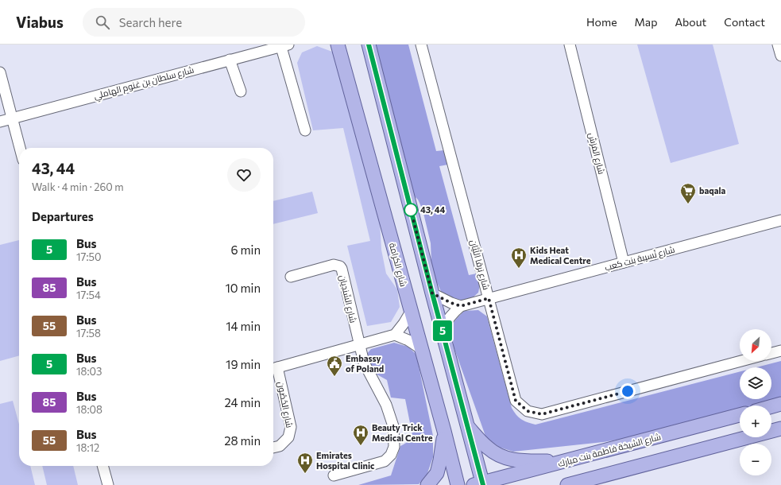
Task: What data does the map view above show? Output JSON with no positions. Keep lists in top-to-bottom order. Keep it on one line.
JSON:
{"streets":{"main road":["شارع الكرامة","شارع الشيخة فاطمة بنت مبارك"],"street":["شارع سلطان بن غنوم الهاملي","شارع المَرَش","شارع نُسيبة بنت كعب","شارع بَرقا اللَّيَّان","شارع السِّندِيان","شارع الحُصُون"]},"crossings":[["شارع المَرَش","شارع نُسيبة بنت كعب"],["شارع نُسيبة بنت كعب","شارع بَرقا اللَّيَّان"]],"places":{"supermarket":["baqala"],"other":["43, 44"],"hospital":["Kids Heat Medical Centre","Beauty Trick Medical Centre","Emirates Hospital Clinic"],"public building":["Embassy of Poland"]},"lines":["bus line 5"],"north":"bottom left","page":{"header":"Viabus","search":"Search here","nav":["Home","Map","About","Contact"],"on_map":"5","heading":[["43, 44","Walk · 4 min · 260 m"],"Departures"],"list":[{"mark":"5","name":"Bus","note":"17:50","value":"6 min"},{"mark":"85","name":"Bus","note":"17:54","value":"10 min"},{"mark":"55","name":"Bus","note":"17:58","value":"14 min"},{"mark":"5","name":"Bus","note":"18:03","value":"19 min"},{"mark":"85","name":"Bus","note":"18:08","value":"24 min"},{"mark":"55","name":"Bus","note":"18:12","value":"28 min"}],"map_buttons":["+","−"]}}
